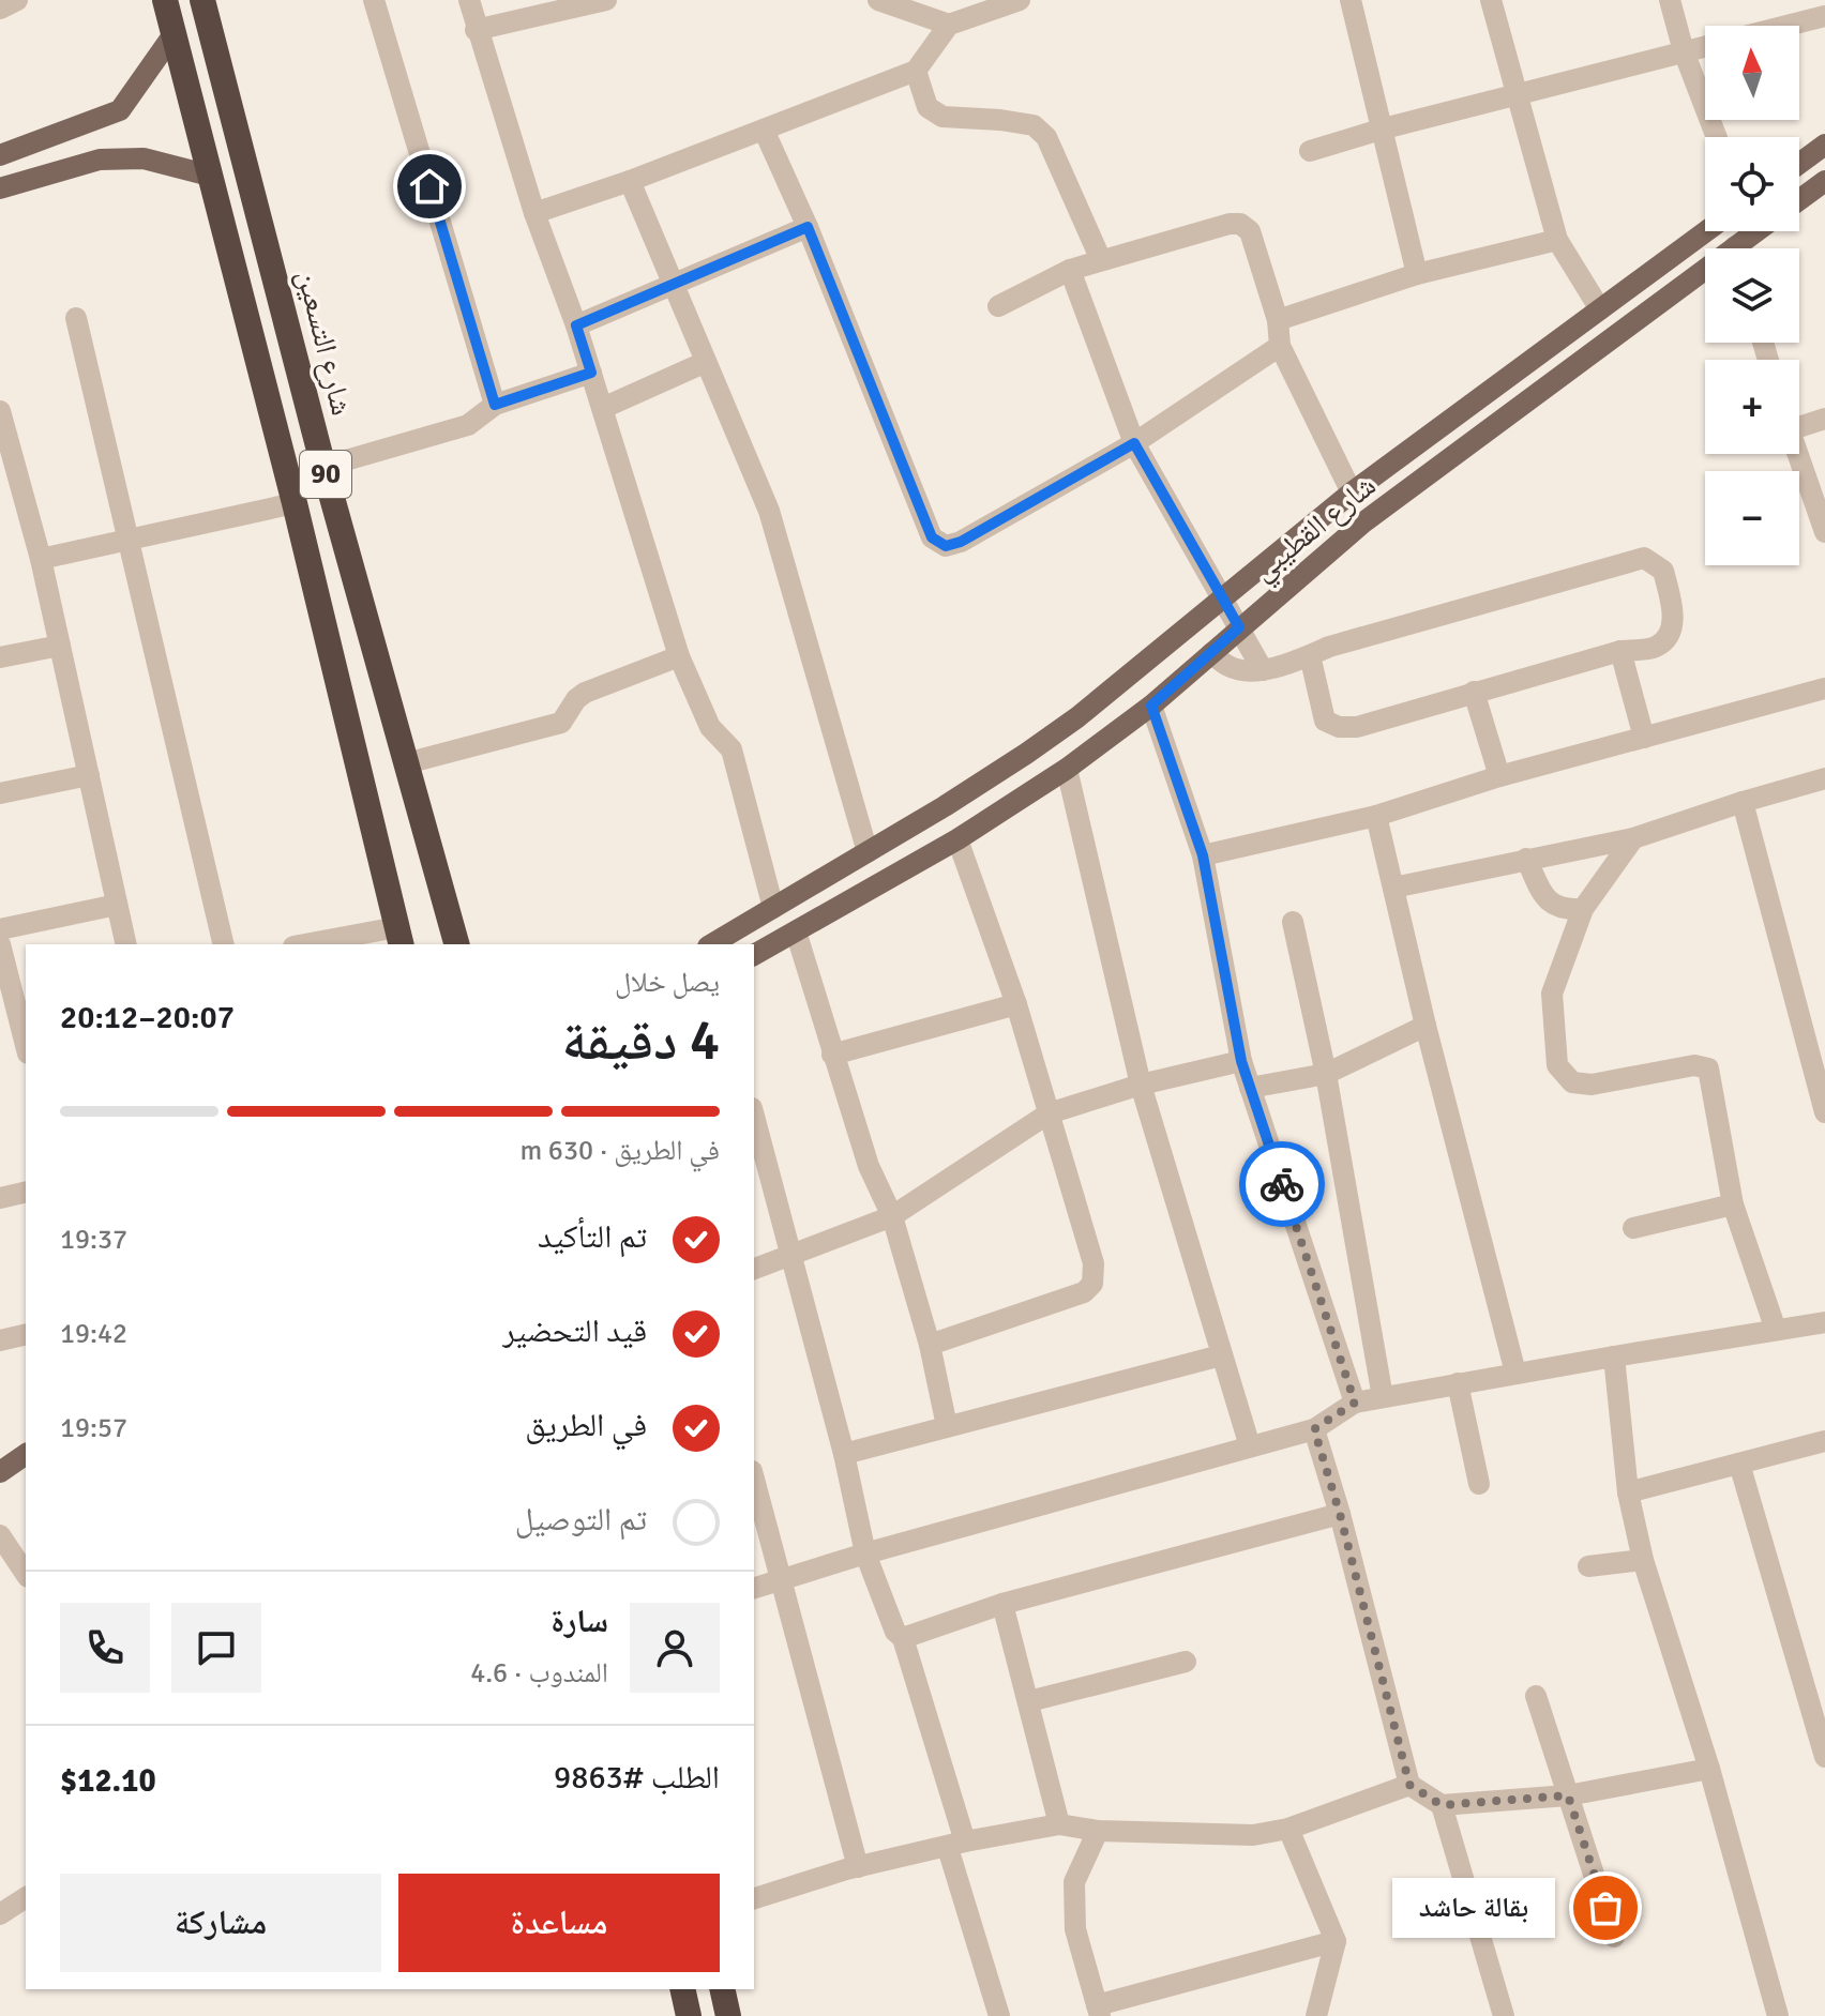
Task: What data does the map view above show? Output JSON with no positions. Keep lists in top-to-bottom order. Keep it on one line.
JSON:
{"streets":{"highway":["شارع التسعين","90"],"main road":["شارع القطيبي"]},"places":["بقالة حاشد"],"north":"top","page":{"map_buttons":["+","−"],"heading":["4 دقيقة","يصل خلال","20:07–20:12"],"panel":["سارة","المندوب · 4.6","الطلب #9863","$12.10"],"bar":"في الطريق · 630 m","list":[["تم التأكيد","19:37"],["قيد التحضير","19:42"],["في الطريق","19:57"],"تم التوصيل"],"buttons":["مساعدة","مشاركة"],"bubble":"بقالة حاشد"}}
